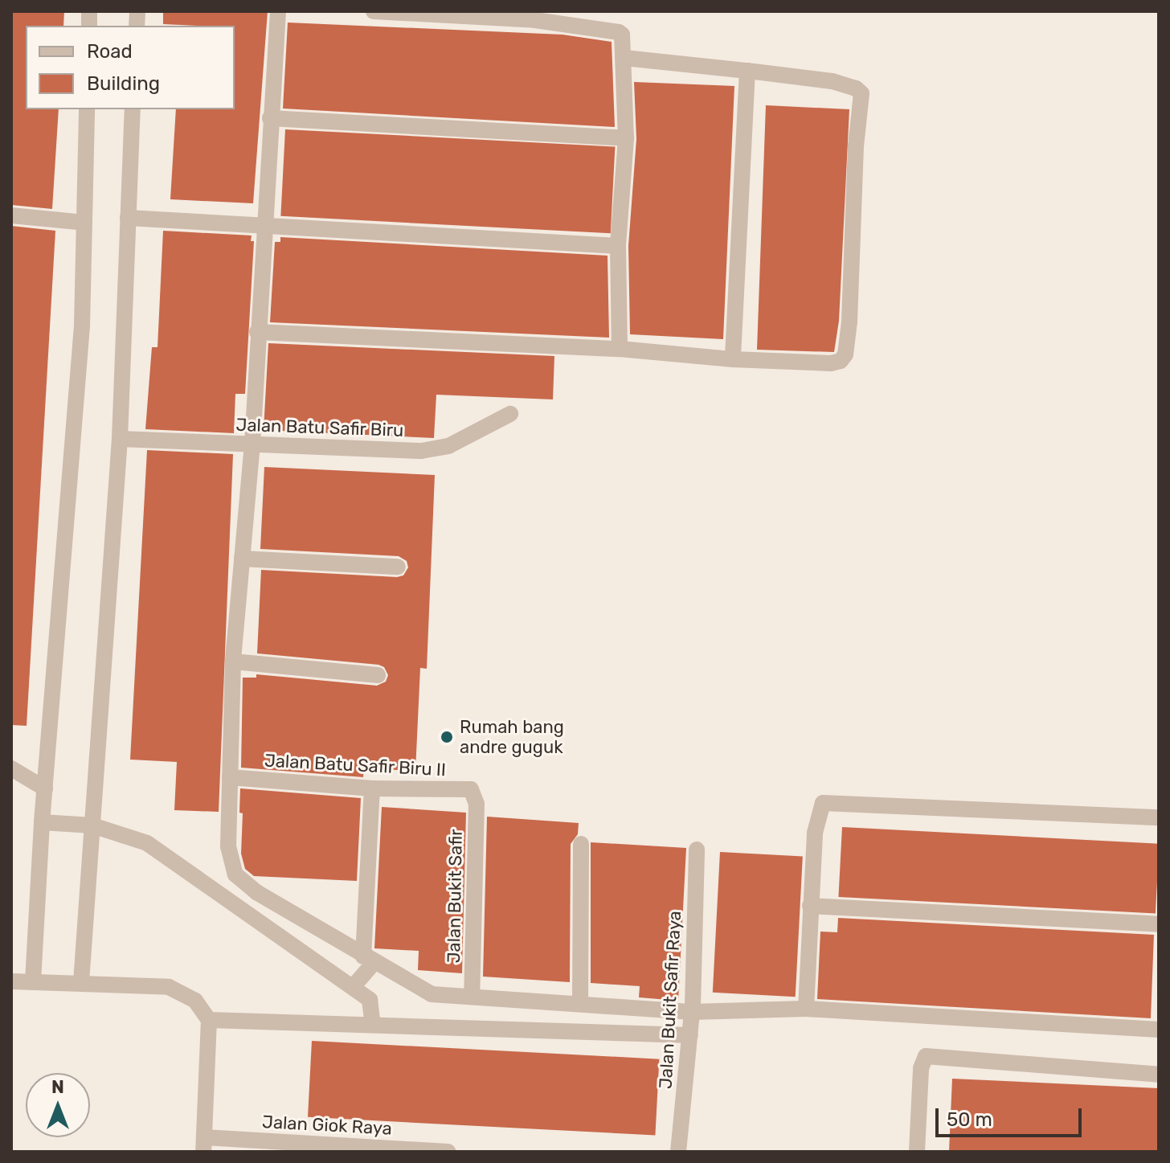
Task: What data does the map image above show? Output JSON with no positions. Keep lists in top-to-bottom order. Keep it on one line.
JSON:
{"streets":{"street":["Jalan Batu Safir Biru","Jalan Batu Safir Biru II","Jalan Bukit Safir","Jalan Bukit Safir Raya","Jalan Giok Raya"]},"crossings":[["Jalan Batu Safir Biru II","Jalan Bukit Safir"]],"places":["Rumah bang andre guguk"],"legend":["Road","Building"],"scale_bar":"50 m","north":"top"}
